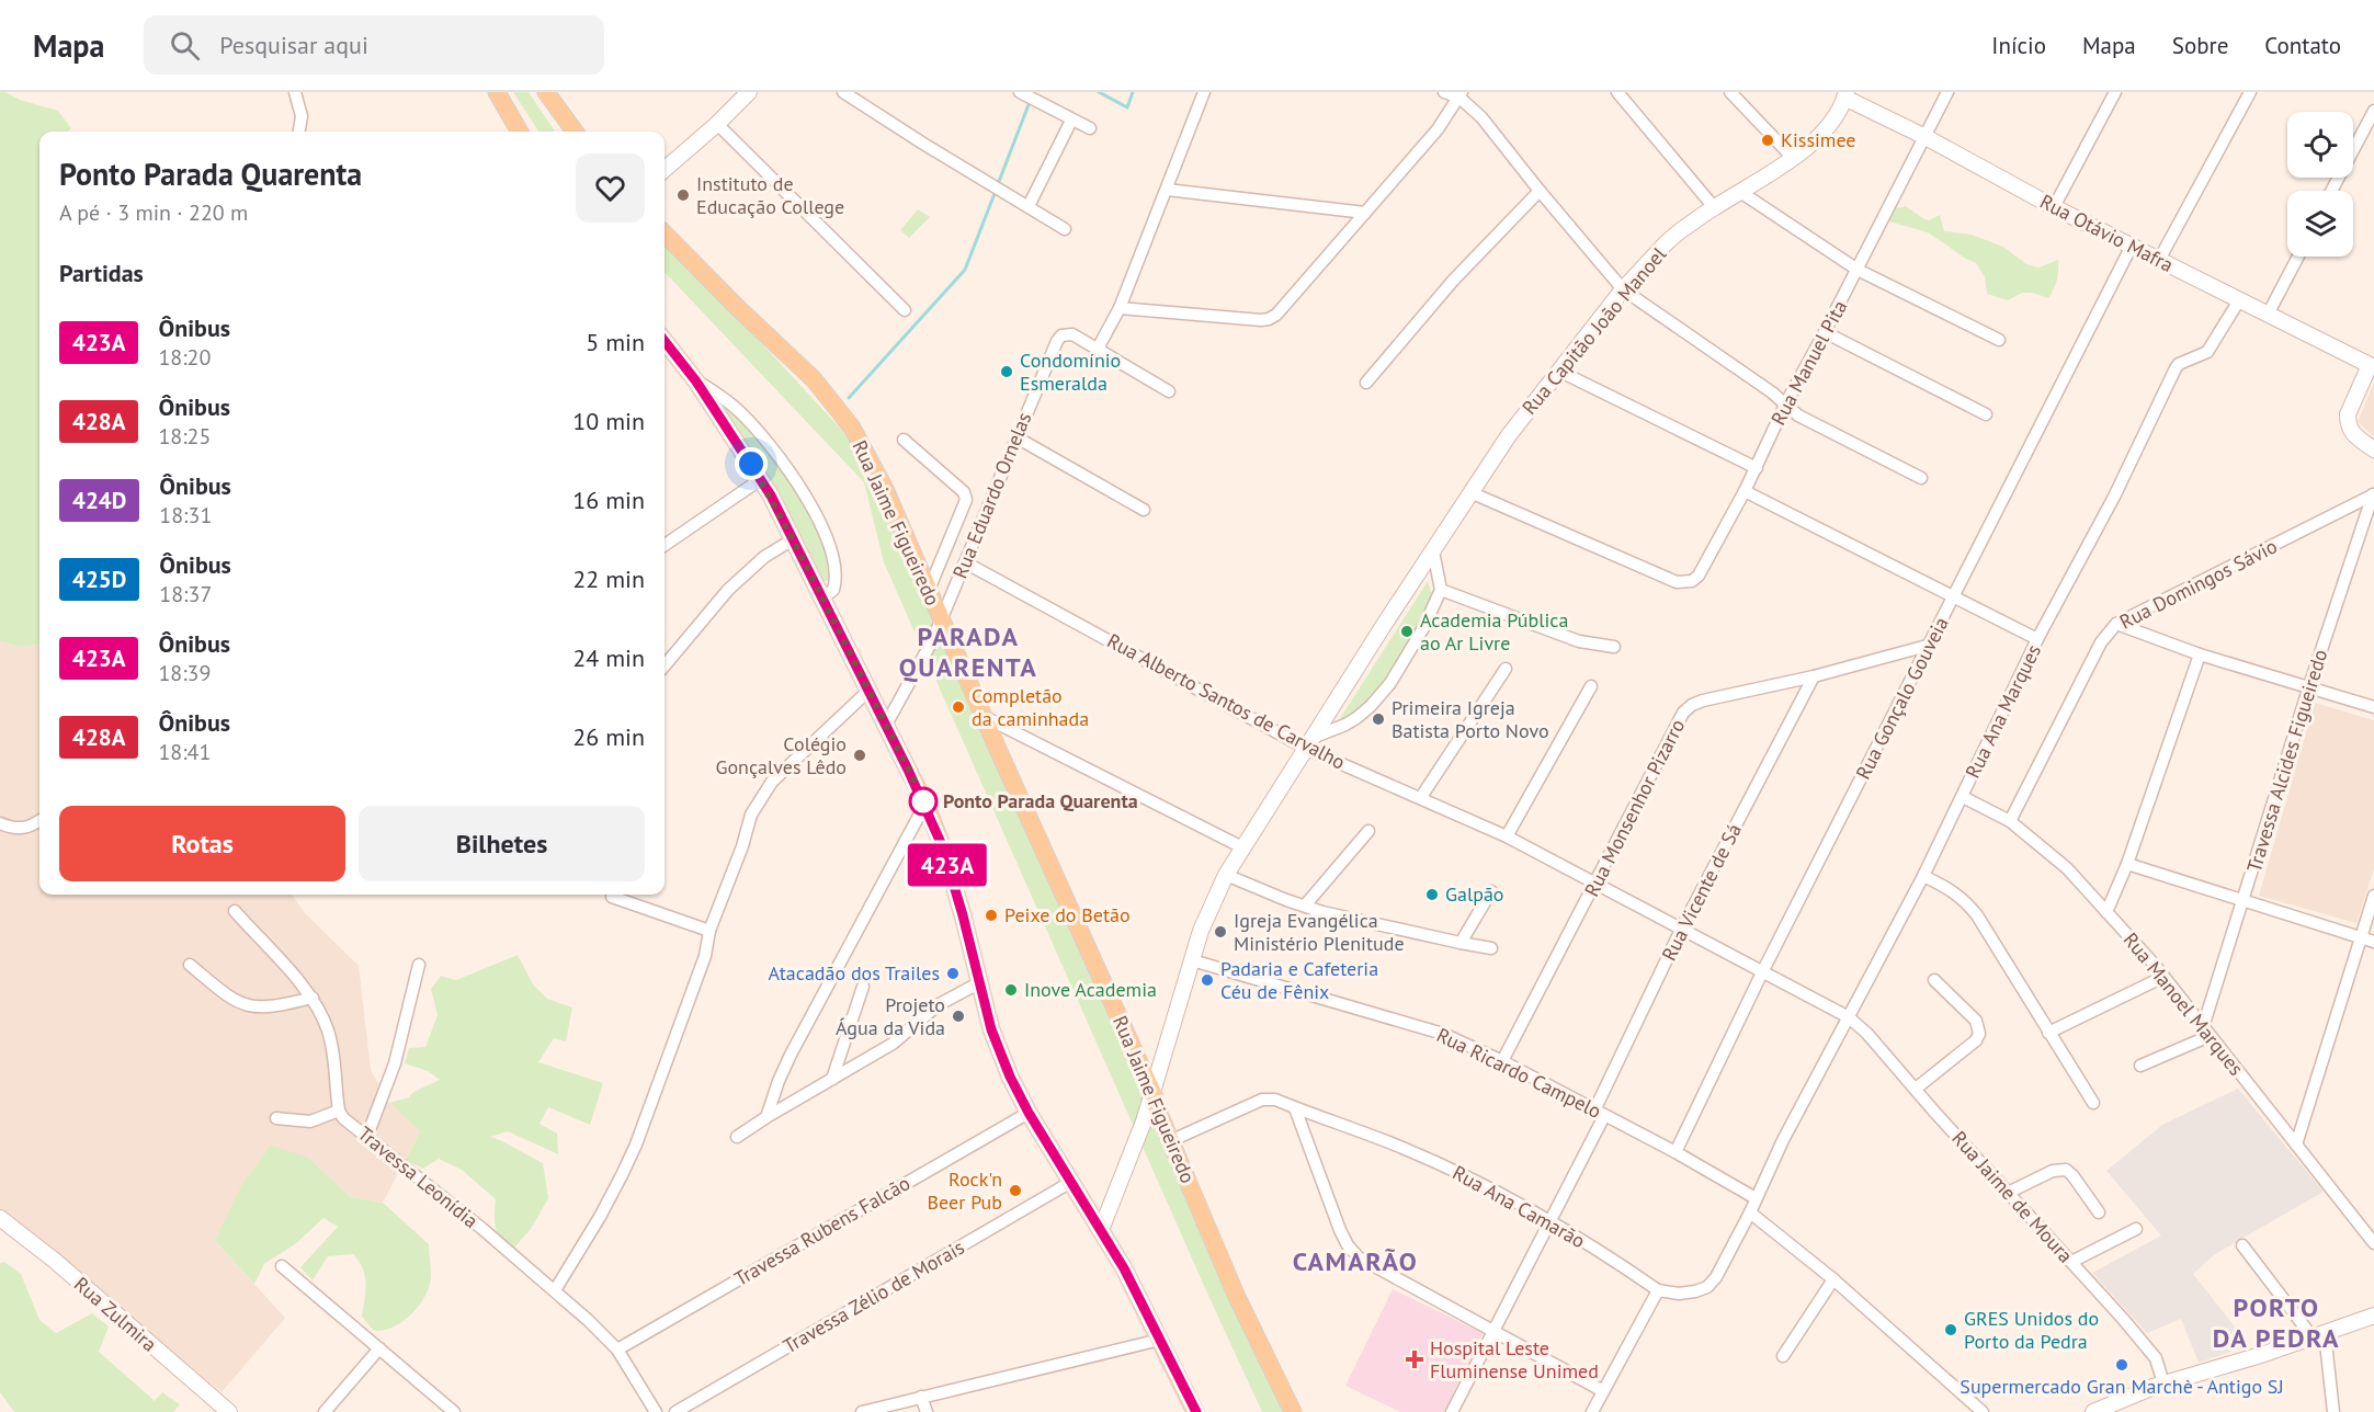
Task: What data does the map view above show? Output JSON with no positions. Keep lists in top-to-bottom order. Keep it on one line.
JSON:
{"streets":{"main road":["Rua Otávio Mafra","Rua Capitão João Manoel","Rua Jaime Figueiredo","Rua Zulmira"],"street":["Rua Manuel Pita","Rua Eduardo Ornelas","Rua Domingos Sávio","Rua Gonçalo Gouveia","Rua Alberto Santos de Carvalho","Rua Ana Marques","Travessa Alcides Figueiredo","Rua Monsenhor Pizarro","Rua Vicente de Sá","Rua Manoel Marques","Rua Ricardo Campelo","Travessa Leonídia","Rua Jaime de Moura","Rua Ana Camarão","Travessa Rubens Falcão","Travessa Zélio de Morais"]},"crossings":[["Rua Otávio Mafra","Rua Capitão João Manoel"],["Rua Otávio Mafra","Rua Manuel Pita"],["Rua Otávio Mafra","Rua Gonçalo Gouveia"],["Rua Otávio Mafra","Rua Ana Marques"],["Rua Capitão João Manoel","Rua Manuel Pita"],["Rua Capitão João Manoel","Rua Jaime Figueiredo"],["Rua Capitão João Manoel","Rua Alberto Santos de Carvalho"],["Rua Capitão João Manoel","Rua Ricardo Campelo"],["Rua Eduardo Ornelas","Rua Jaime Figueiredo"],["Rua Eduardo Ornelas","Rua Alberto Santos de Carvalho"],["Rua Jaime Figueiredo","Rua Ana Camarão"],["Rua Domingos Sávio","Travessa Alcides Figueiredo"],["Rua Domingos Sávio","Rua Manoel Marques"],["Rua Gonçalo Gouveia","Rua Alberto Santos de Carvalho"],["Rua Gonçalo Gouveia","Rua Monsenhor Pizarro"],["Rua Gonçalo Gouveia","Rua Ricardo Campelo"],["Rua Gonçalo Gouveia","Rua Jaime de Moura"],["Rua Alberto Santos de Carvalho","Rua Monsenhor Pizarro"],["Rua Alberto Santos de Carvalho","Rua Vicente de Sá"],["Rua Alberto Santos de Carvalho","Rua Jaime de Moura"],["Rua Ana Marques","Rua Manoel Marques"],["Rua Ana Marques","Rua Ricardo Campelo"],["Rua Ana Marques","Rua Jaime de Moura"],["Travessa Alcides Figueiredo","Rua Manoel Marques"],["Rua Monsenhor Pizarro","Rua Vicente de Sá"],["Rua Monsenhor Pizarro","Rua Ricardo Campelo"],["Rua Vicente de Sá","Rua Ricardo Campelo"],["Rua Vicente de Sá","Rua Ana Camarão"],["Travessa Leonídia","Travessa Rubens Falcão"]],"districts":["PARADA QUARENTA","CAMARÃO","PORTO DA PEDRA"],"places":{"other":["Kissimee","Instituto de Educação College","Condomínio Esmeralda","Academia Pública ao Ar Livre","Completão da caminhada","Primeira Igreja Batista Porto Novo","Colégio Gonçalves Lêdo","Ponto Parada Quarenta","Galpão","Peixe do Betão","Igreja Evangélica Ministério Plenitude","Atacadão dos Trailes","Padaria e Cafeteria Céu de Fênix","Inove Academia","Projeto Água da Vida","Rock'n Beer Pub","GRES Unidos do Porto da Pedra","Supermercado Gran Marchè - Antigo SJ"],"health":["Hospital Leste Fluminense Unimed"]},"lines":["bus line 423A"],"page":{"header":"Mapa","search":"Pesquisar aqui","nav":["Início","Mapa","Sobre","Contato"],"on_map":"423A","heading":[["Ponto Parada Quarenta","A pé · 3 min · 220 m"],"Partidas"],"list":[{"mark":"423A","name":"Ônibus","note":"18:20","value":"5 min"},{"mark":"428A","name":"Ônibus","note":"18:25","value":"10 min"},{"mark":"424D","name":"Ônibus","note":"18:31","value":"16 min"},{"mark":"425D","name":"Ônibus","note":"18:37","value":"22 min"},{"mark":"423A","name":"Ônibus","note":"18:39","value":"24 min"},{"mark":"428A","name":"Ônibus","note":"18:41","value":"26 min"}],"buttons":["Rotas","Bilhetes"]}}
